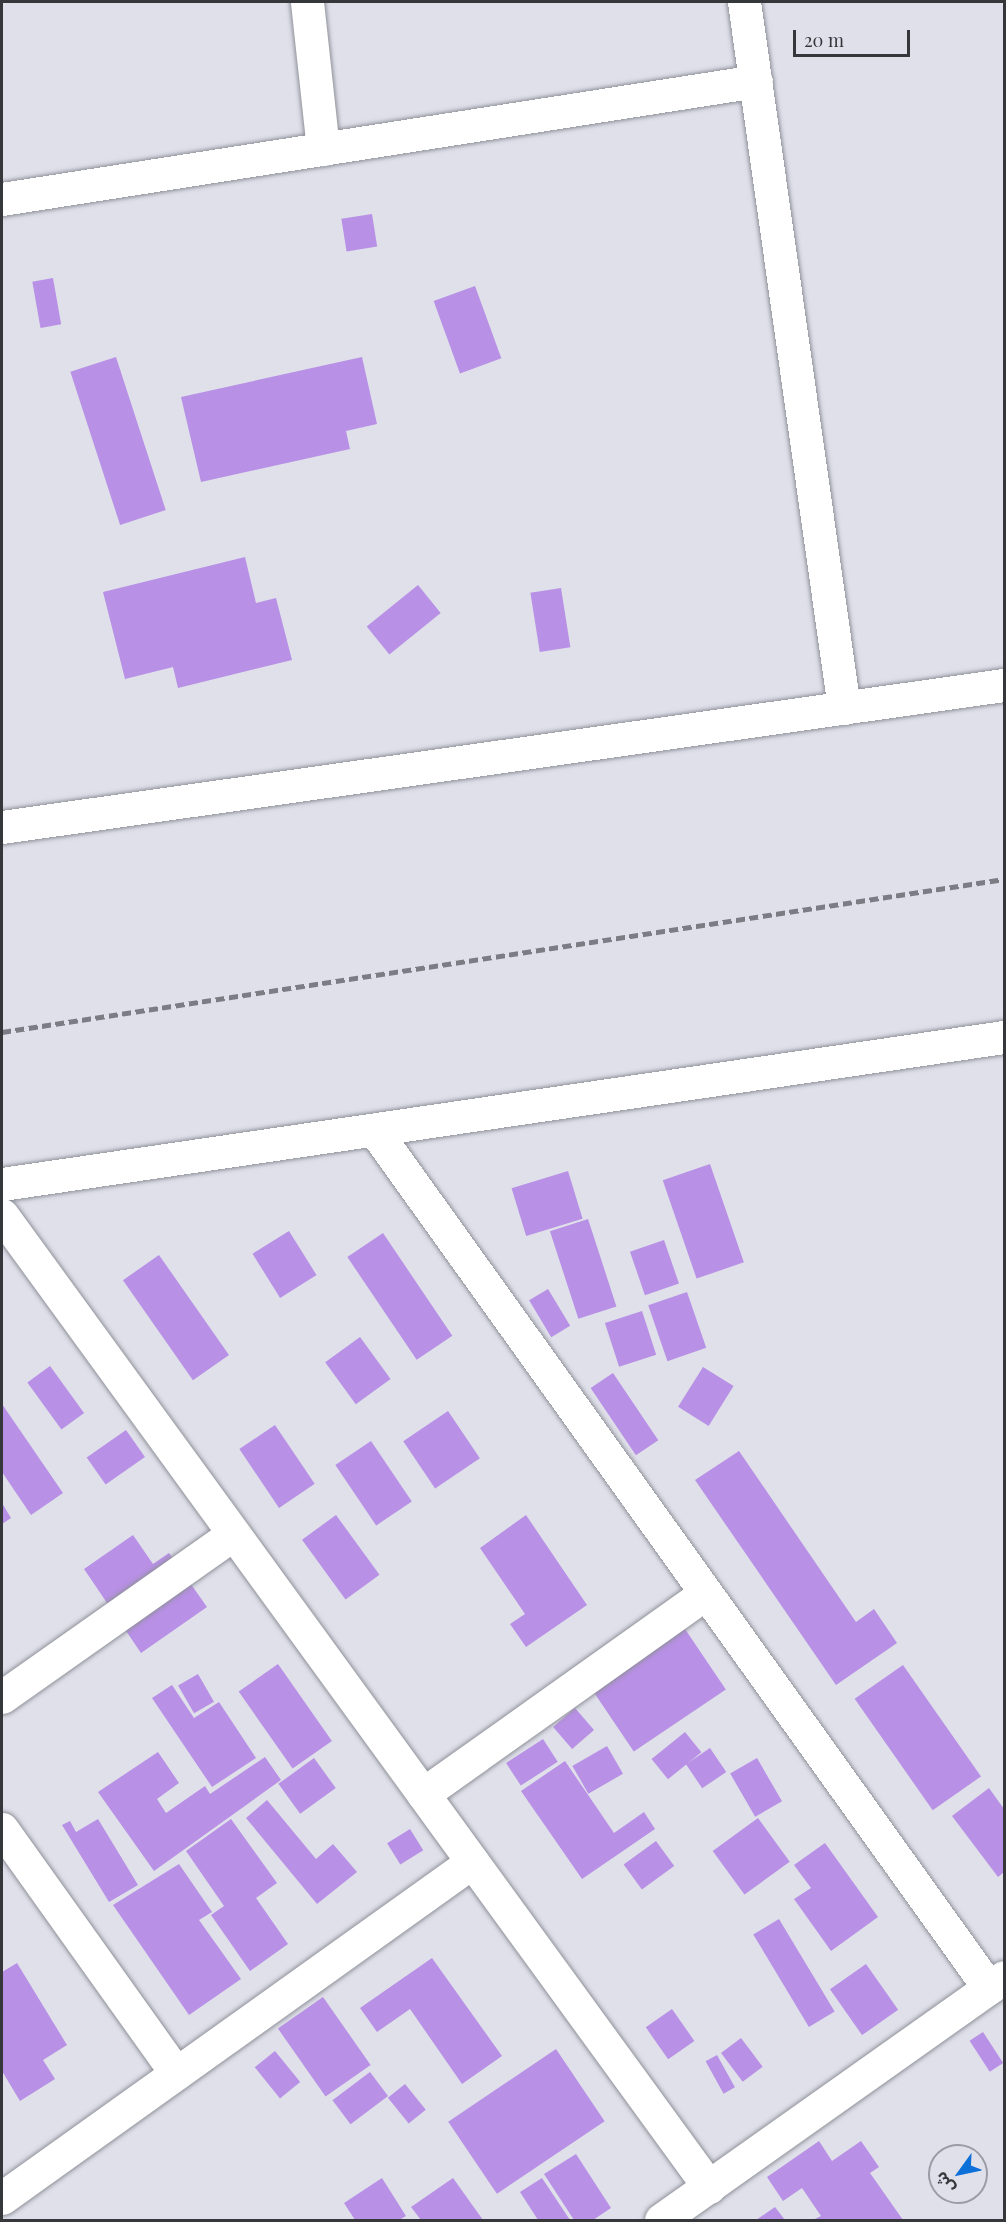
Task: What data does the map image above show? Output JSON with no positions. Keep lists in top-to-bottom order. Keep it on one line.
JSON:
{"scale_bar":"20 m","north":"bottom left"}
